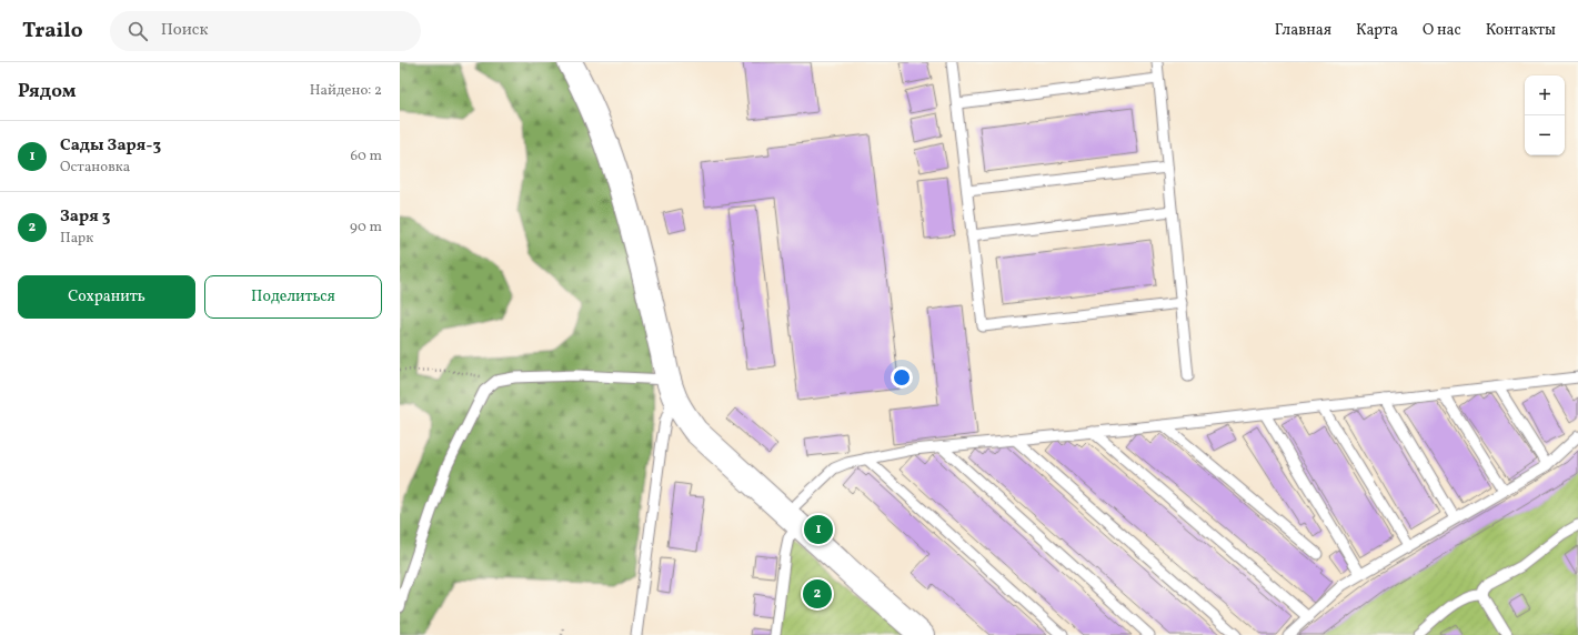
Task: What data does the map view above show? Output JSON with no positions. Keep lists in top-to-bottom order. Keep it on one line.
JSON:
{"page":{"header":"Trailo","search":"Поиск","nav":["Главная","Карта","О нас","Контакты"],"heading":["Рядом","Найдено: 2"],"map_buttons":["+","−"],"list":[{"mark":"1","name":"Сады Заря-3","note":"Остановка","value":"60 m"},{"mark":"2","name":"Заря 3","note":"Парк","value":"90 m"}],"buttons":["Сохранить","Поделиться"],"pins":["1","2"]}}
